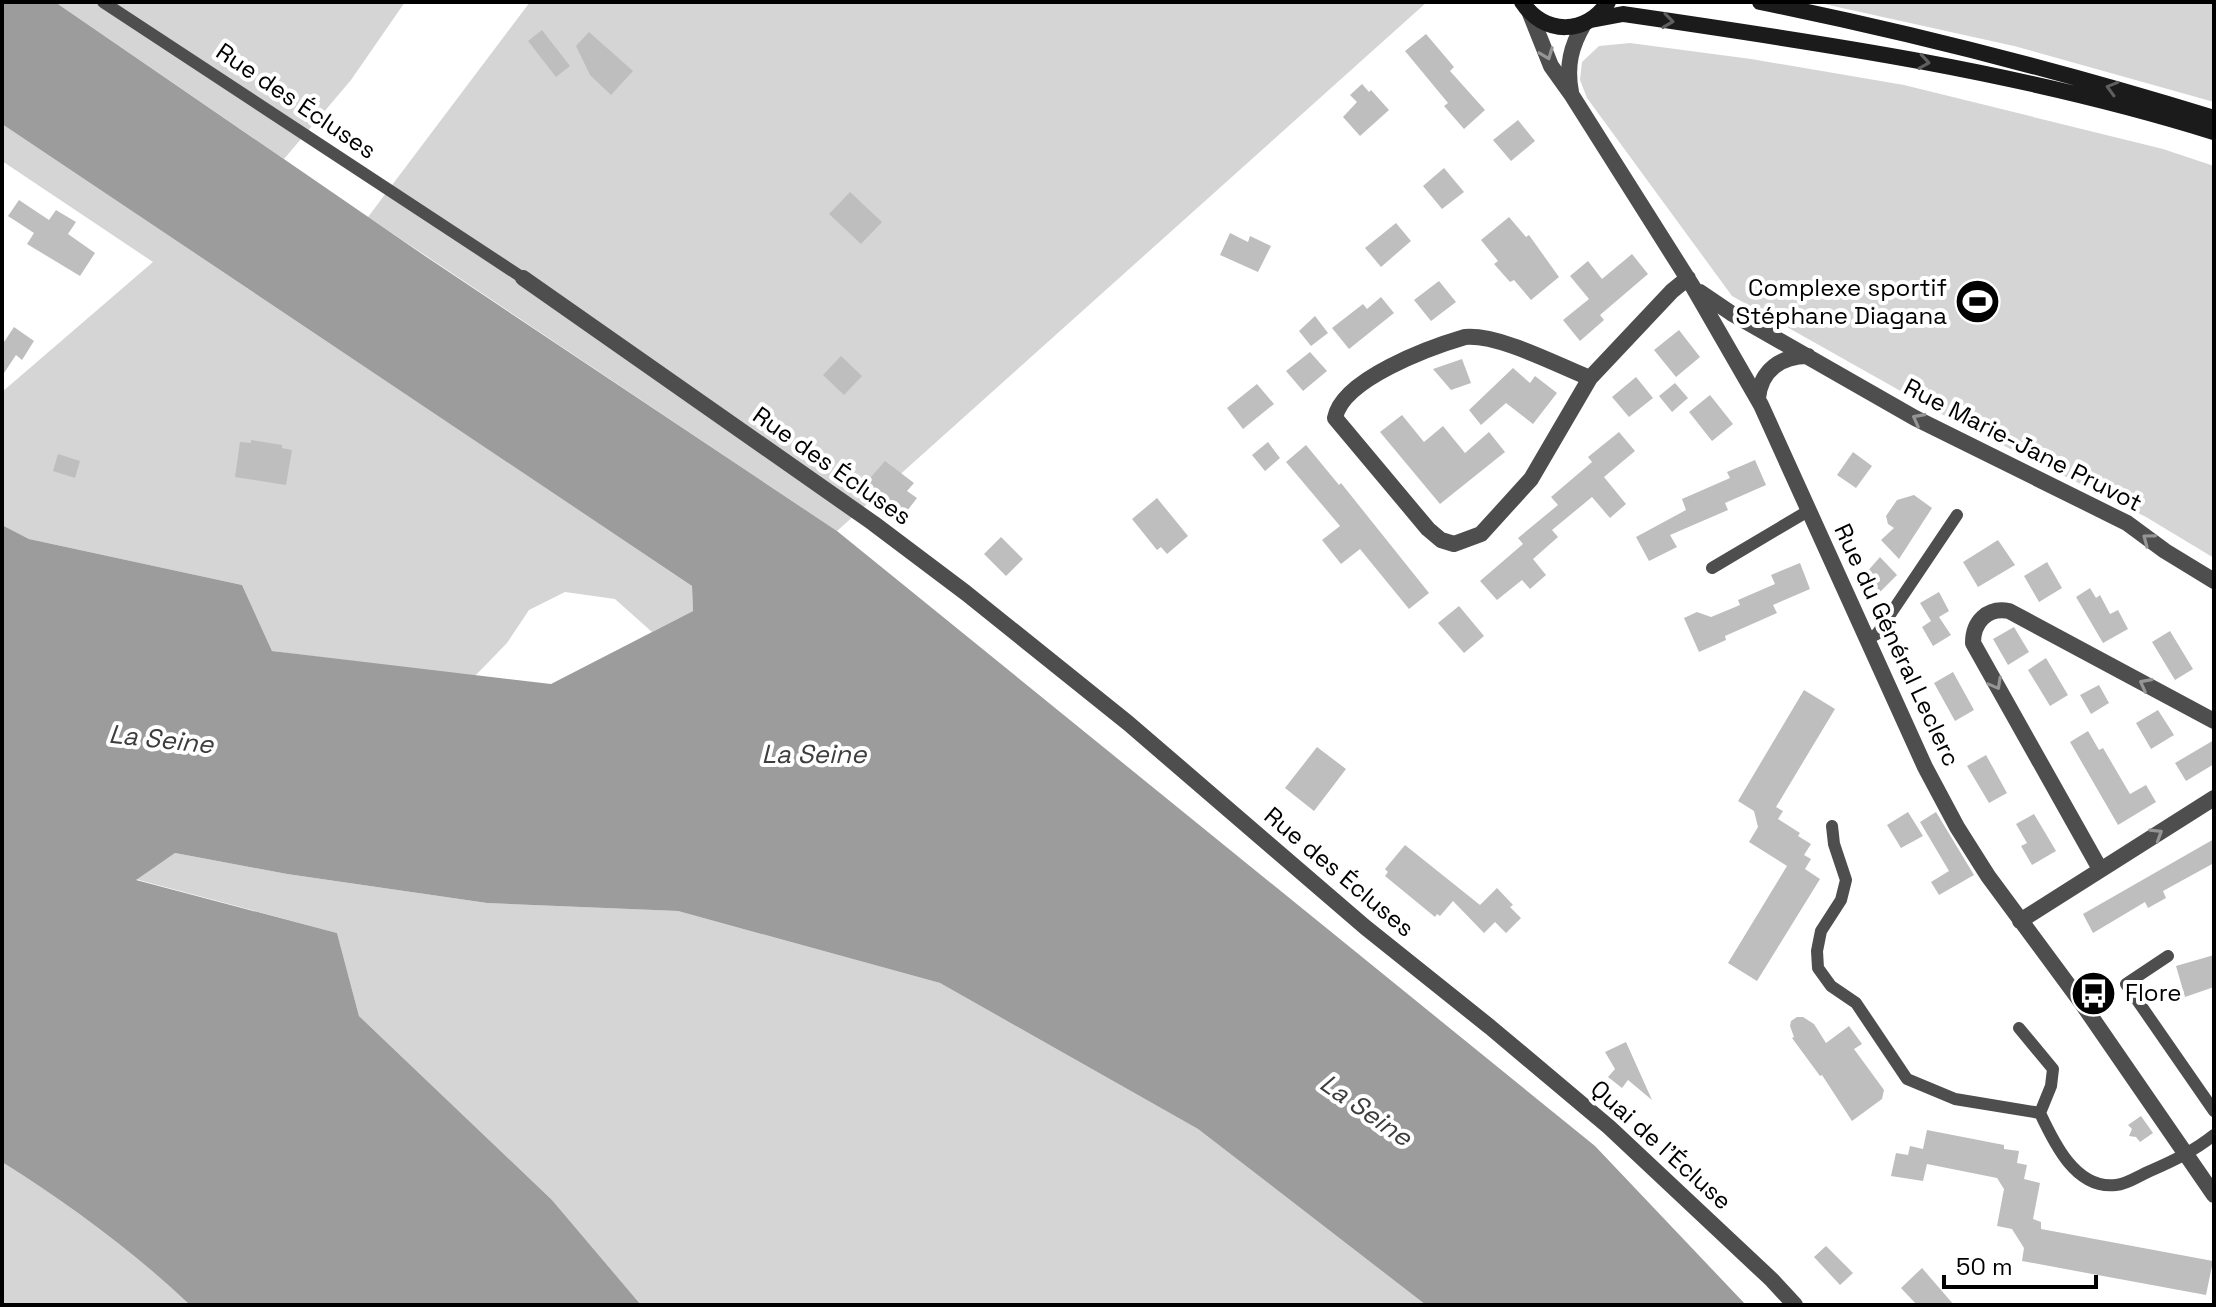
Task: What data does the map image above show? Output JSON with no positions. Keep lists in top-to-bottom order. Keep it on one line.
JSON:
{"streets":{"street":["Rue des Écluses","Rue Marie-Jane Pruvot","Rue du Général Leclerc","Quai de l'Écluse"]},"crossings":[["Rue des Écluses","Quai de l'Écluse"],["Rue Marie-Jane Pruvot","Rue du Général Leclerc"]],"one_way":["Rue Marie-Jane Pruvot"],"water":["La Seine"],"places":{"sports":["Complexe sportif Stéphane Diagana"],"bus stop":["Flore"]},"scale_bar":"50 m"}
